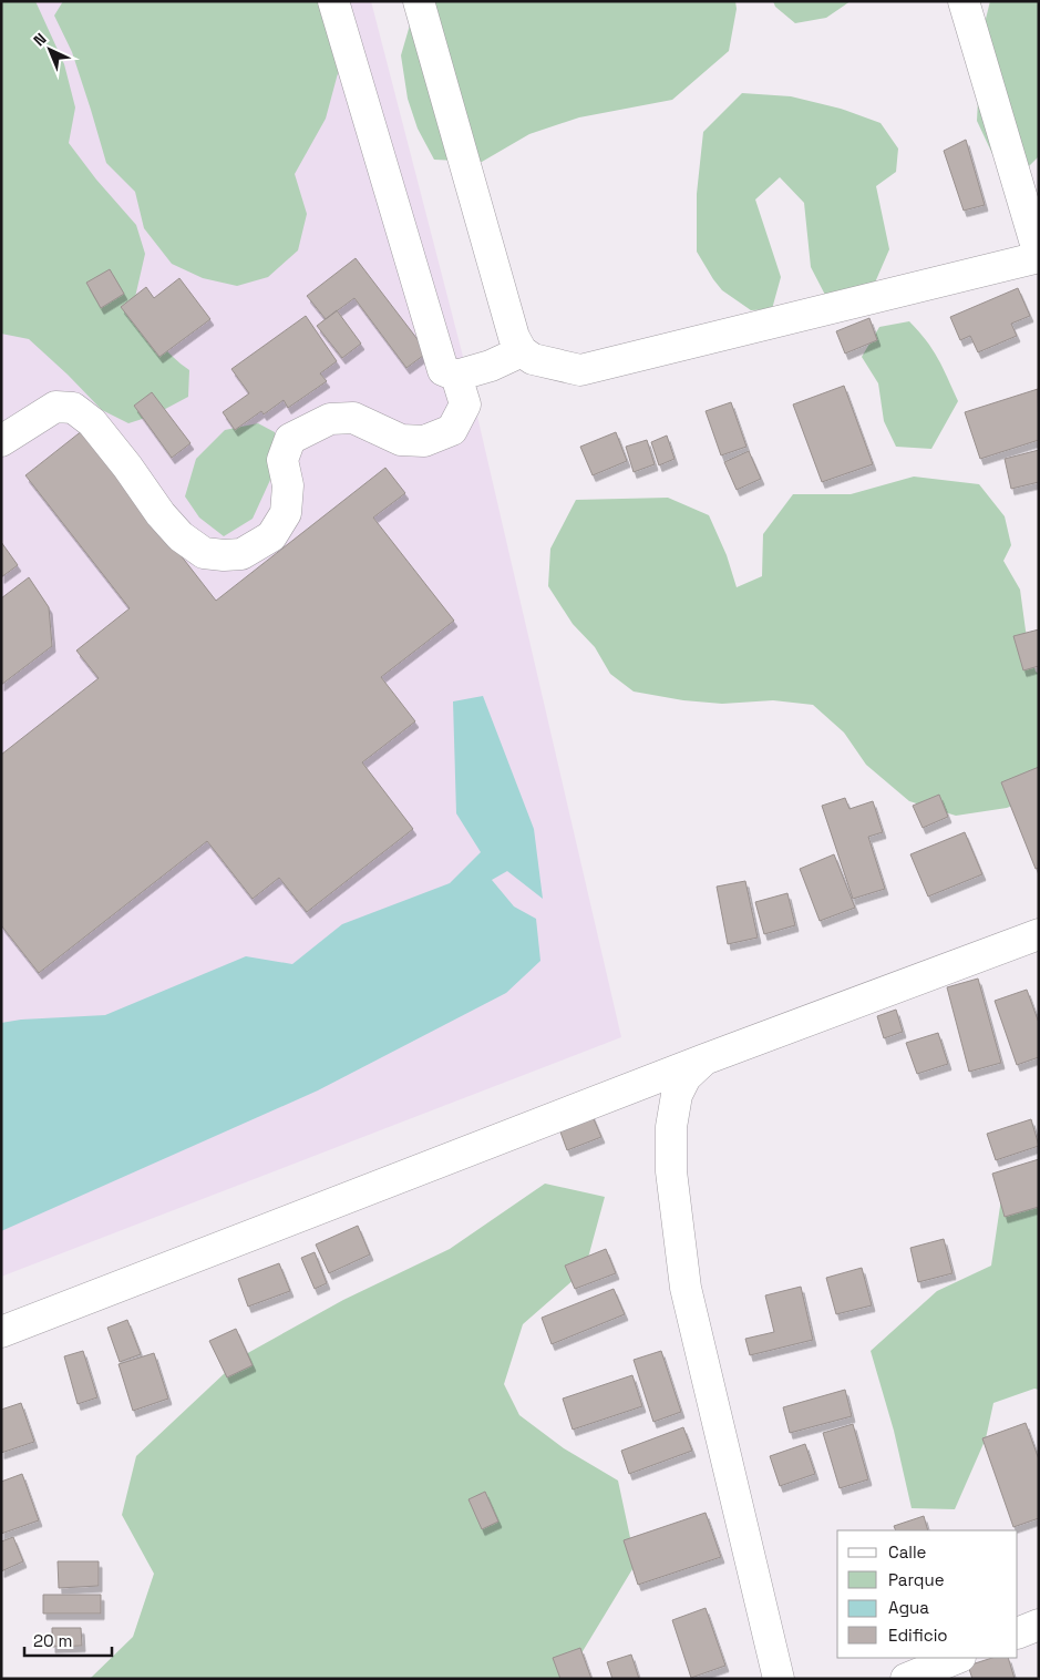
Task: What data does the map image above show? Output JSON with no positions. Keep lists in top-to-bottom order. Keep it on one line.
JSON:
{"legend":["Calle","Parque","Agua","Edificio"],"scale_bar":"20 m","north":"top left"}
